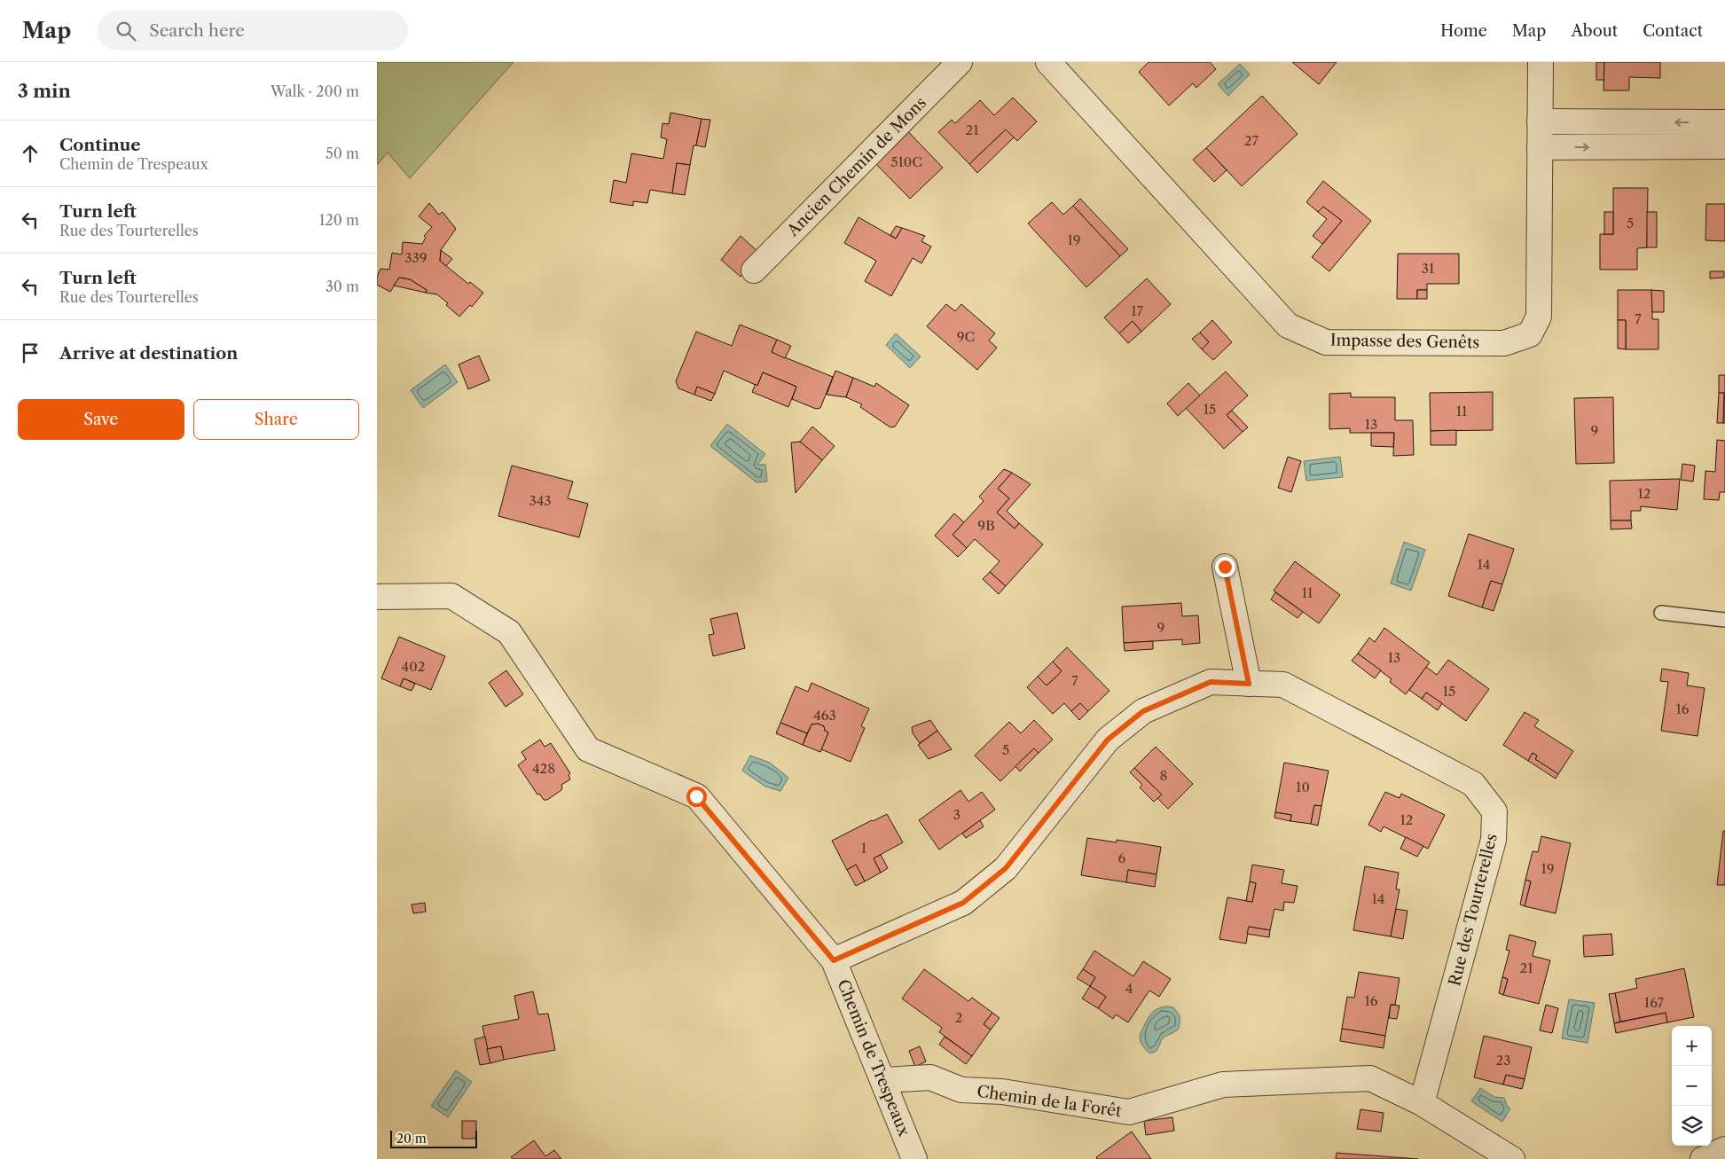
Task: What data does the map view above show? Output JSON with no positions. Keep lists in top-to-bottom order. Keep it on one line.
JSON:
{"streets":{"street":["Ancien Chemin de Mons","Impasse des Genêts","Rue des Tourterelles","Chemin de Trespeaux","Chemin de la Forêt"]},"crossings":[["Rue des Tourterelles","Chemin de Trespeaux"],["Rue des Tourterelles","Chemin de la Forêt"],["Chemin de Trespeaux","Chemin de la Forêt"]],"house_numbers":["21","27","510C","5","19","339","31","17","7","9C","15","11","13","9","12","343","9B","14","11","9","13","402","7","15","16","463","5","428","8","10","3","12","1","6","19","14","21","4","16","167","2","23"],"scale_bar":"20 m","page":{"header":"Map","search":"Search here","nav":["Home","Map","About","Contact"],"heading":["3 min","Walk · 200 m"],"list":[["Continue","Chemin de Trespeaux","50 m"],["Turn left","Rue des Tourterelles","120 m"],["Turn left","Rue des Tourterelles","30 m"],"Arrive at destination"],"buttons":["Save","Share"],"map_buttons":["+","−"],"scale":"20 m"}}
